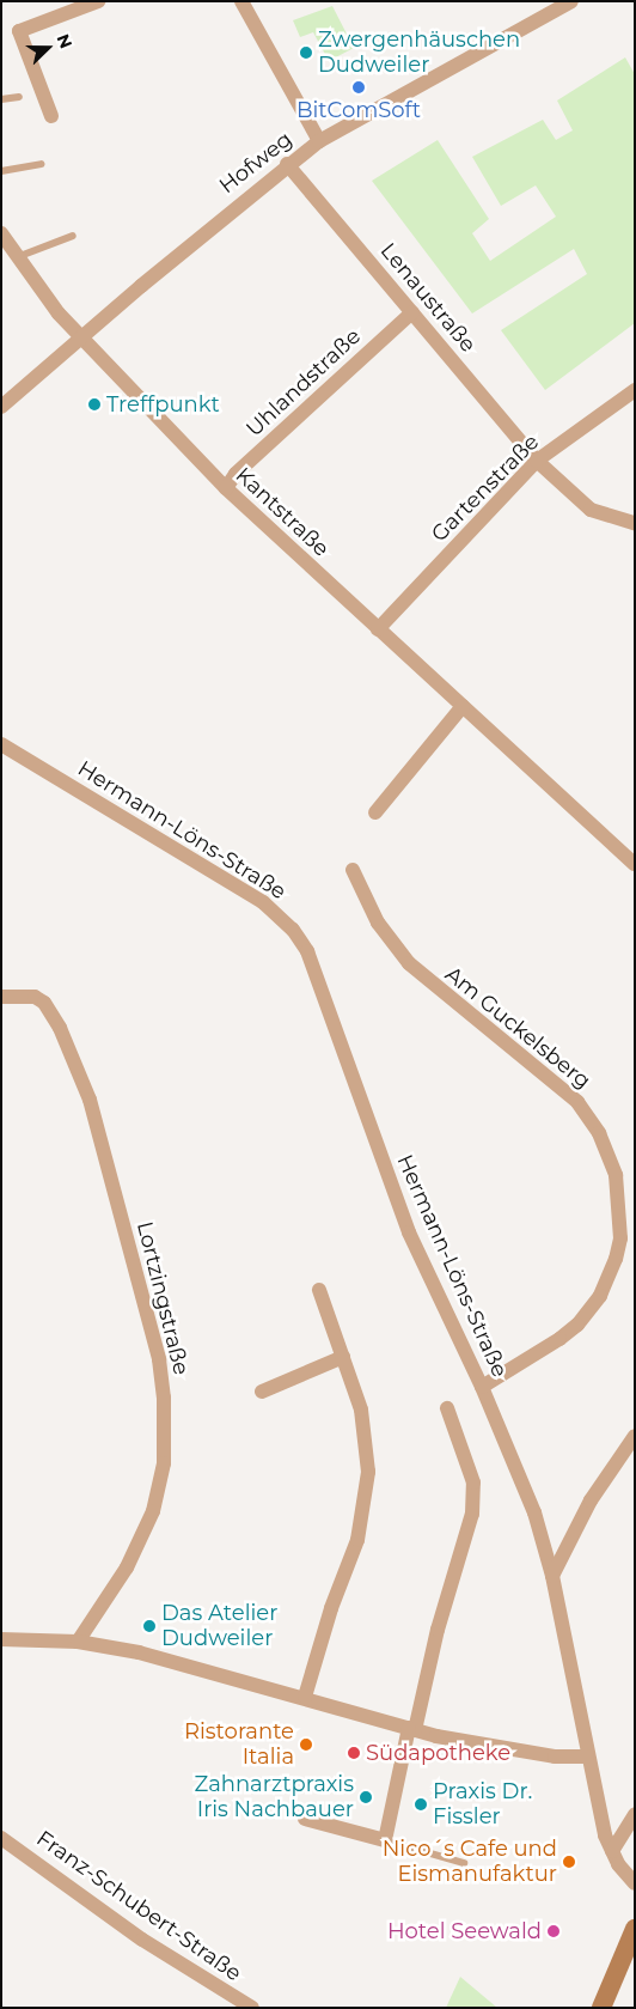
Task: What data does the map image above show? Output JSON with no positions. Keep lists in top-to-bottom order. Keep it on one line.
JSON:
{"streets":{"street":["Hofweg","Lenaustraße","Uhlandstraße","Gartenstraße","Kantstraße","Hermann-Löns-Straße","Am Guckelsberg","Lortzingstraße","Franz-Schubert-Straße"]},"crossings":[["Hofweg","Lenaustraße"],["Hofweg","Kantstraße"],["Lenaustraße","Uhlandstraße"],["Lenaustraße","Gartenstraße"],["Uhlandstraße","Kantstraße"],["Gartenstraße","Kantstraße"],["Hermann-Löns-Straße","Am Guckelsberg"]],"places":["Zwergenhäuschen Dudweiler","BitComSoft","Treffpunkt","Das Atelier Dudweiler","Ristorante Italia","Südapotheke","Zahnarztpraxis Iris Nachbauer","Praxis Dr. Fissler","Nico´s Cafe und Eismanufaktur","Hotel Seewald"],"north":"right"}
